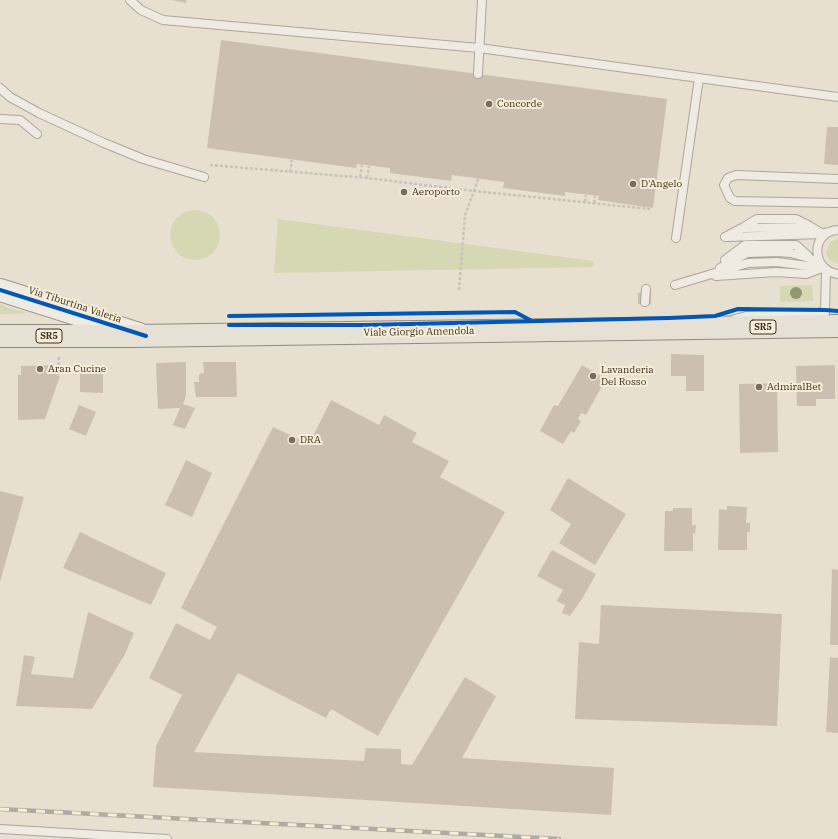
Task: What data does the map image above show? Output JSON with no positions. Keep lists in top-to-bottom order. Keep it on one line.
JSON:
{"streets":{"main road":["SR5","Viale Giorgio Amendola"],"street":["Via Tiburtina Valeria"]},"crossings":[["Via Tiburtina Valeria","Viale Giorgio Amendola"]],"places":["Concorde","D'Angelo","Aeroporto","Aran Cucine","Lavanderia Del Rosso","AdmiralBet","DRA"]}
